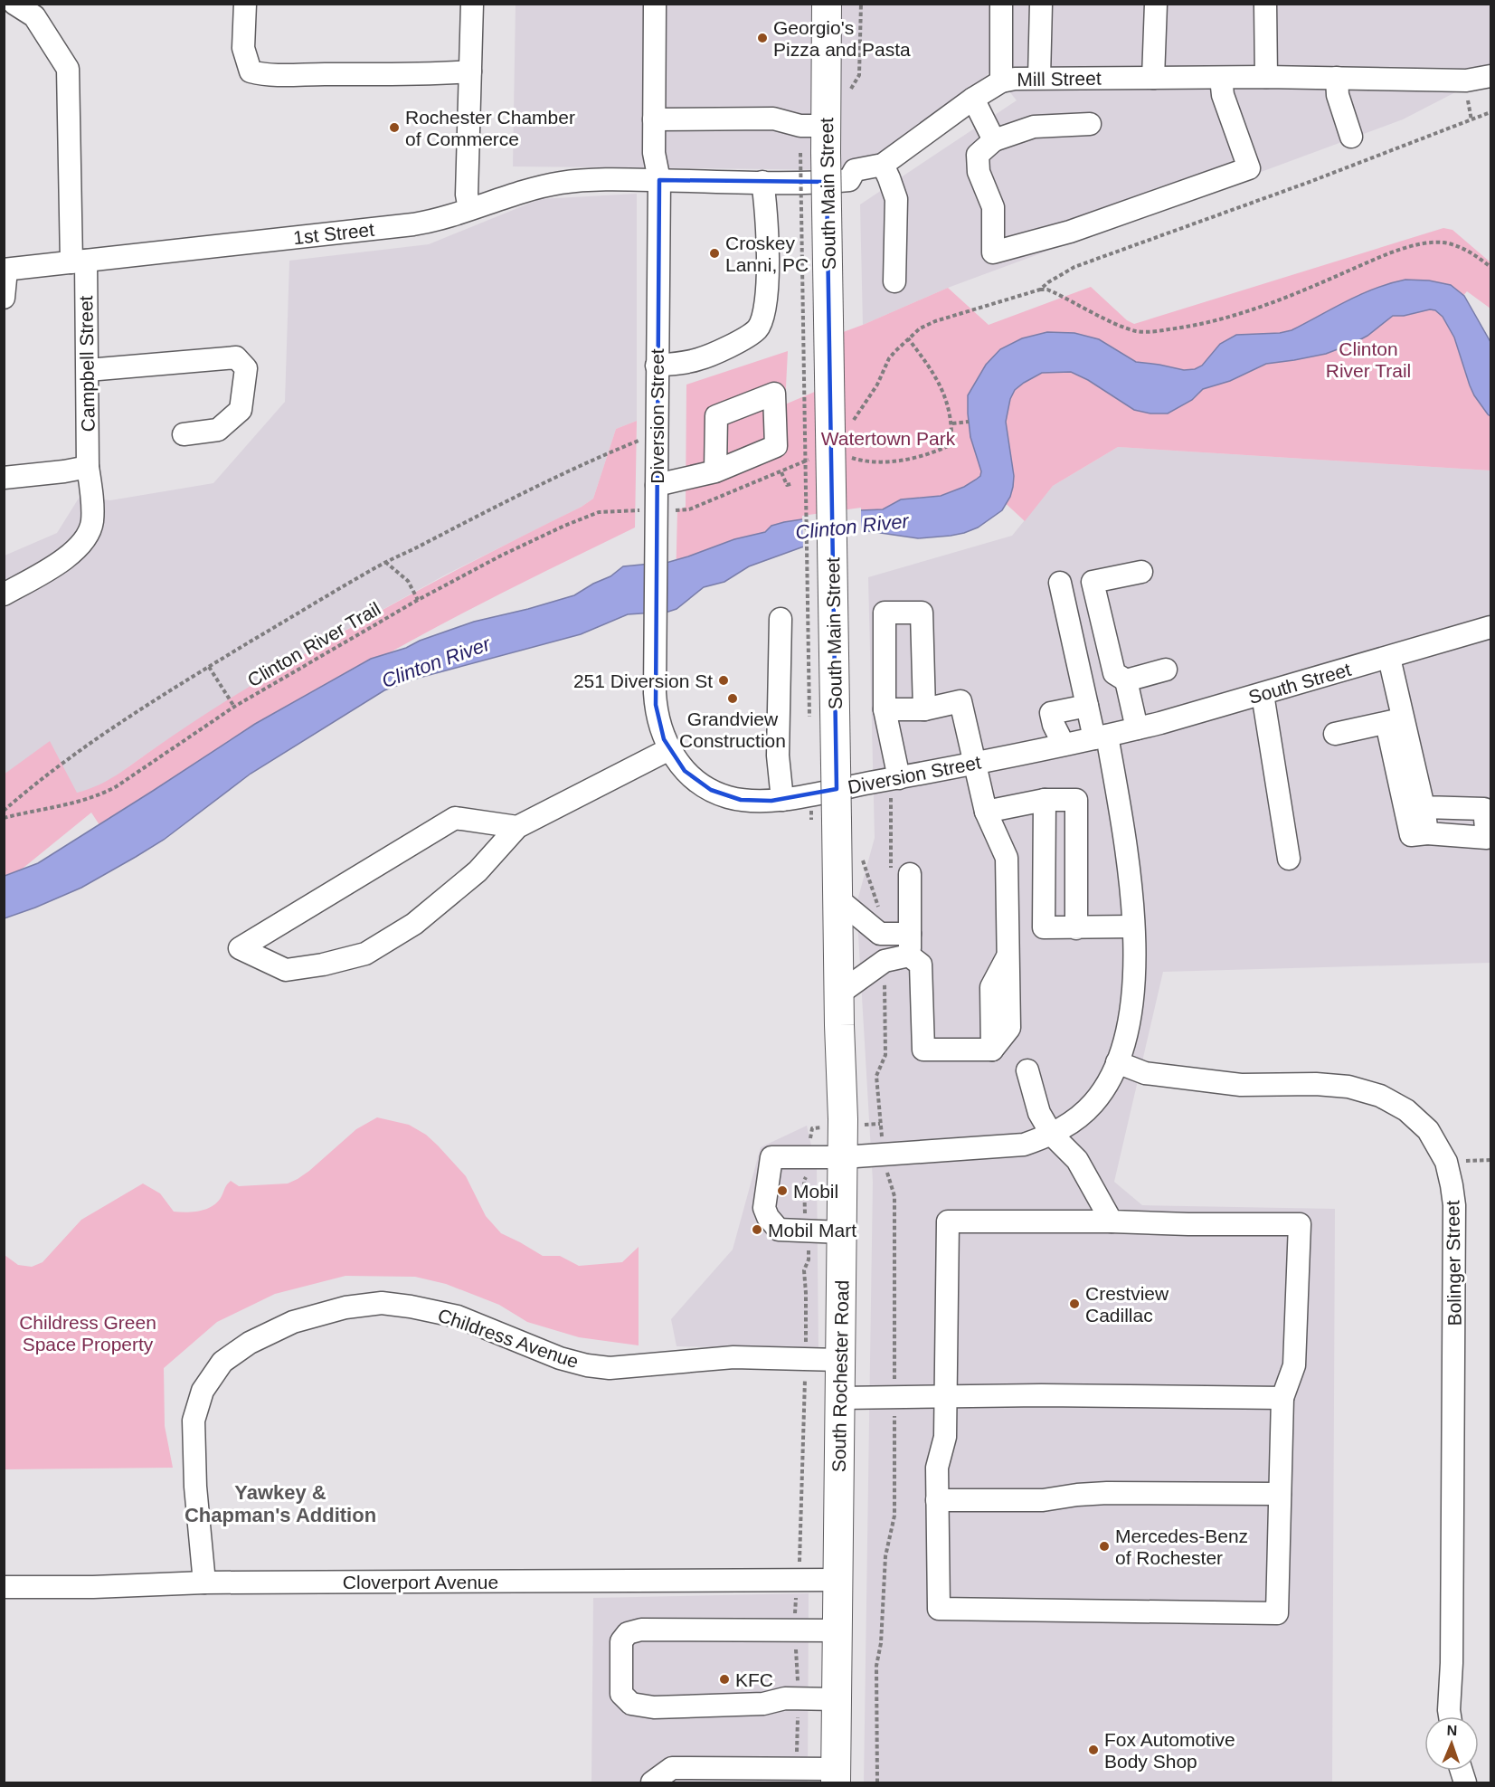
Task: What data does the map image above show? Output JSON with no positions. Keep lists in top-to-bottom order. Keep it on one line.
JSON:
{"streets":{"main road":["South Main Street","South Rochester Road"],"street":["Mill Street","1st Street","Campbell Street","Diversion Street","South Street","Bolinger Street","Childress Avenue","Cloverport Avenue"],"path":["Clinton River Trail"]},"crossings":[["Mill Street","1st Street"],["Mill Street","Diversion Street"],["South Main Street","South Rochester Road"],["1st Street","Campbell Street"],["1st Street","Diversion Street"],["Diversion Street","South Street"],["Childress Avenue","South Rochester Road"],["Childress Avenue","Cloverport Avenue"],["South Rochester Road","Cloverport Avenue"]],"districts":["Yawkey & Chapman's Addition"],"water":["Clinton River"],"parks":["Clinton River Trail","Watertown Park","Childress Green Space Property"],"places":["Georgio's Pizza and Pasta","Rochester Chamber of Commerce","Croskey Lanni, PC","251 Diversion St","Grandview Construction","Mobil","Mobil Mart","Crestview Cadillac","Mercedes-Benz of Rochester","KFC","Fox Automotive Body Shop"],"north":"top"}
